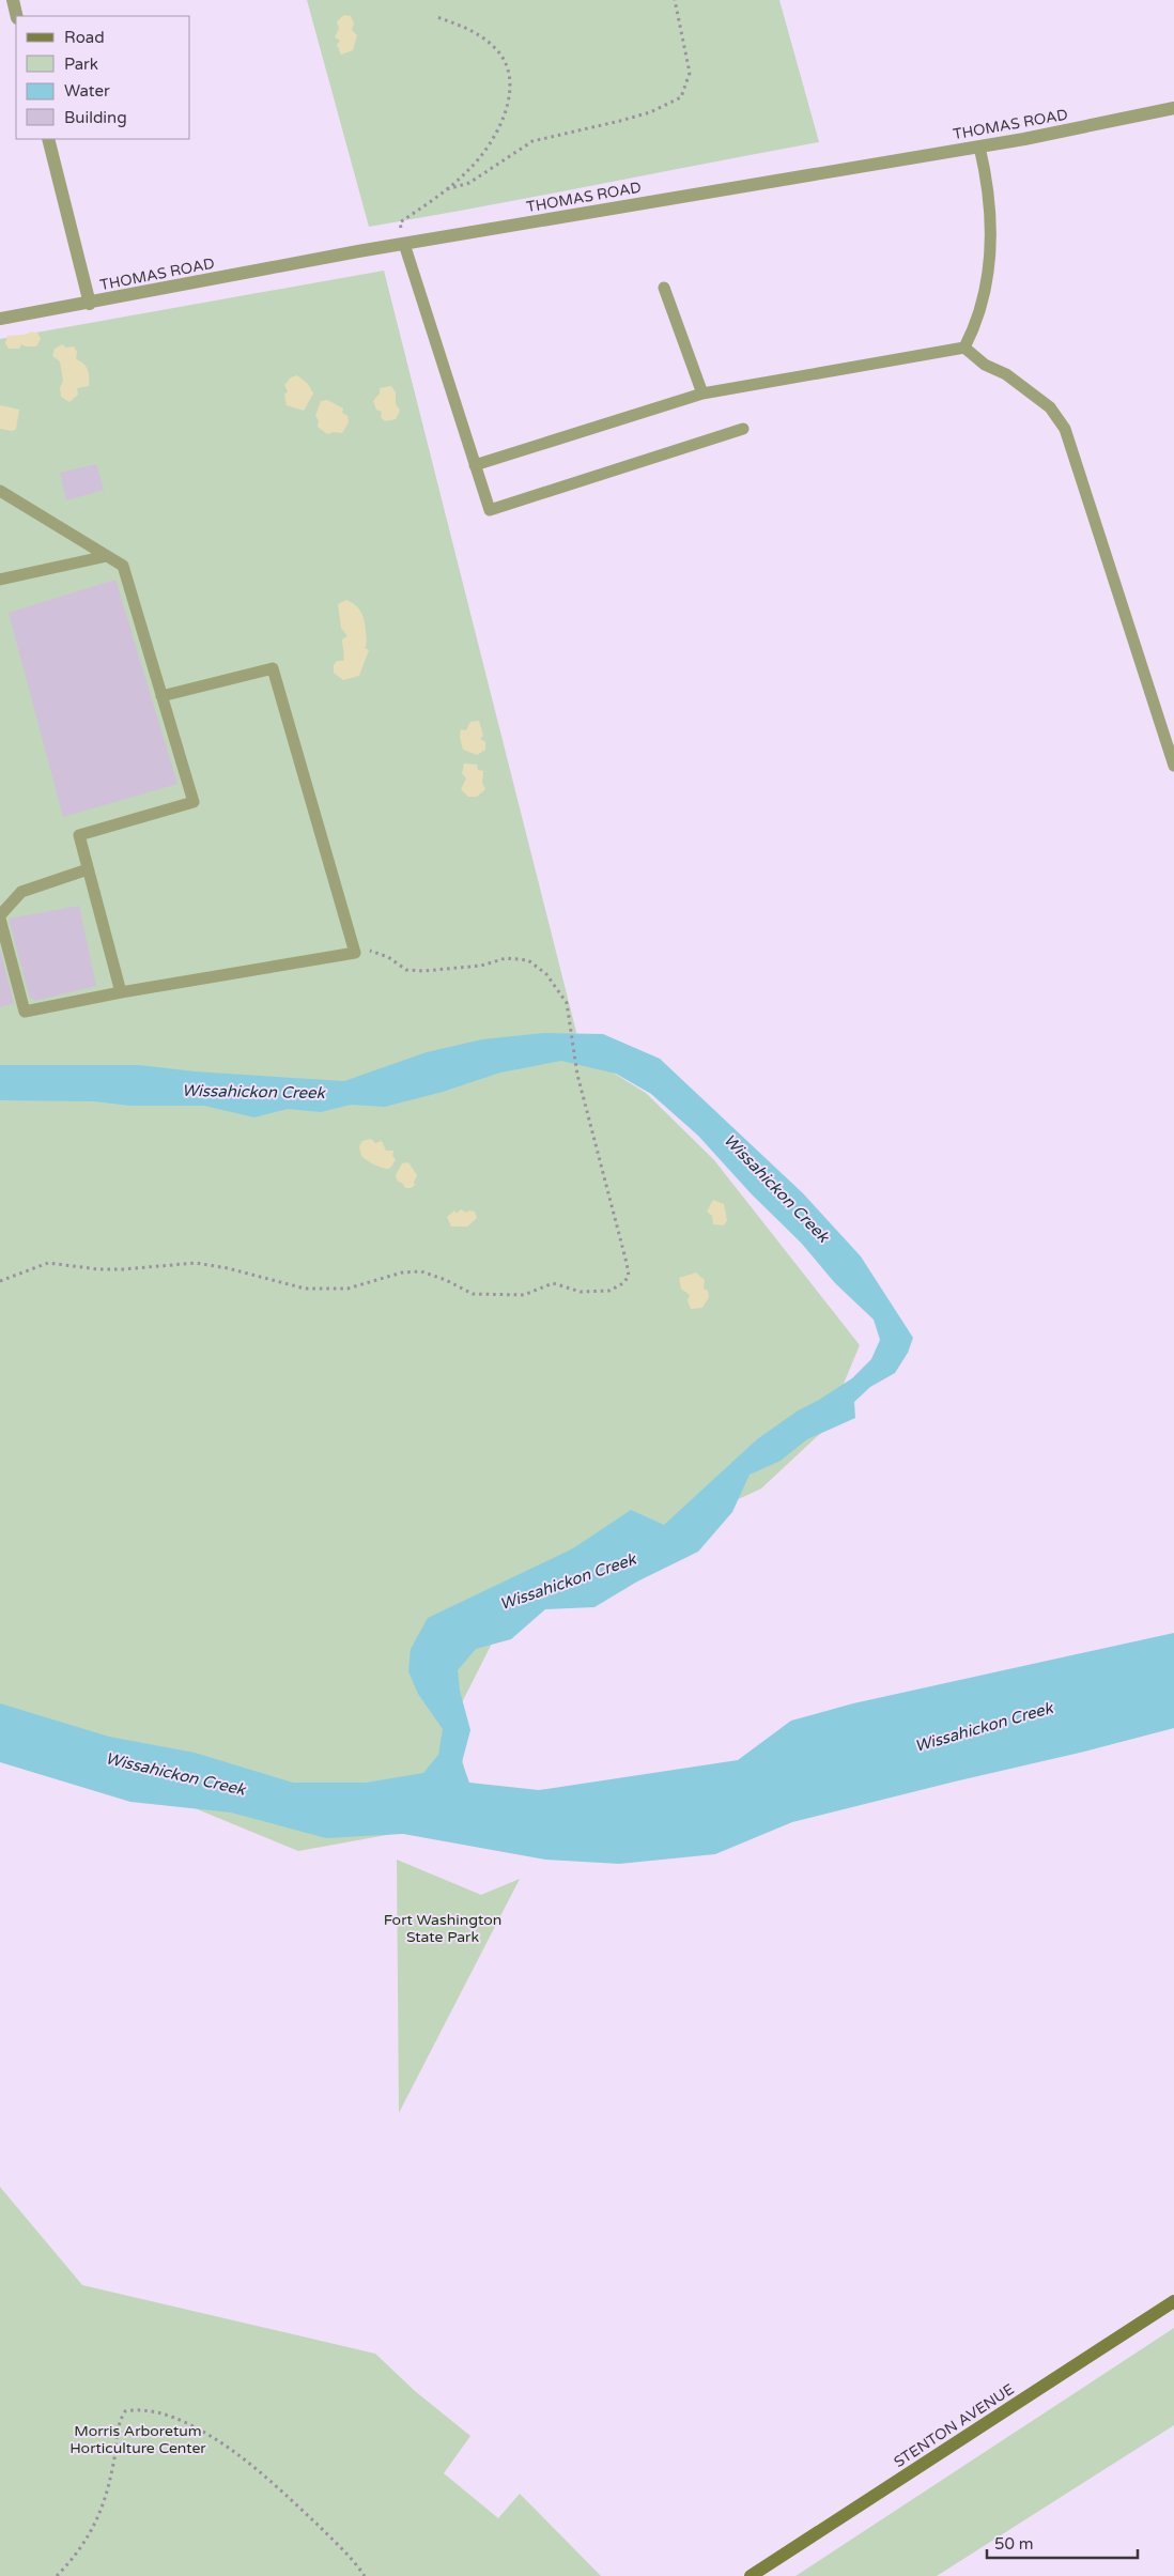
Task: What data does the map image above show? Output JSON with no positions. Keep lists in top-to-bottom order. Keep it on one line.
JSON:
{"streets":{"main road":["STENTON AVENUE"],"street":["THOMAS ROAD"]},"water":["Wissahickon Creek"],"parks":["Fort Washington State Park","Morris Arboretum Horticulture Center"],"legend":["Road","Park","Water","Building"],"scale_bar":"50 m"}
